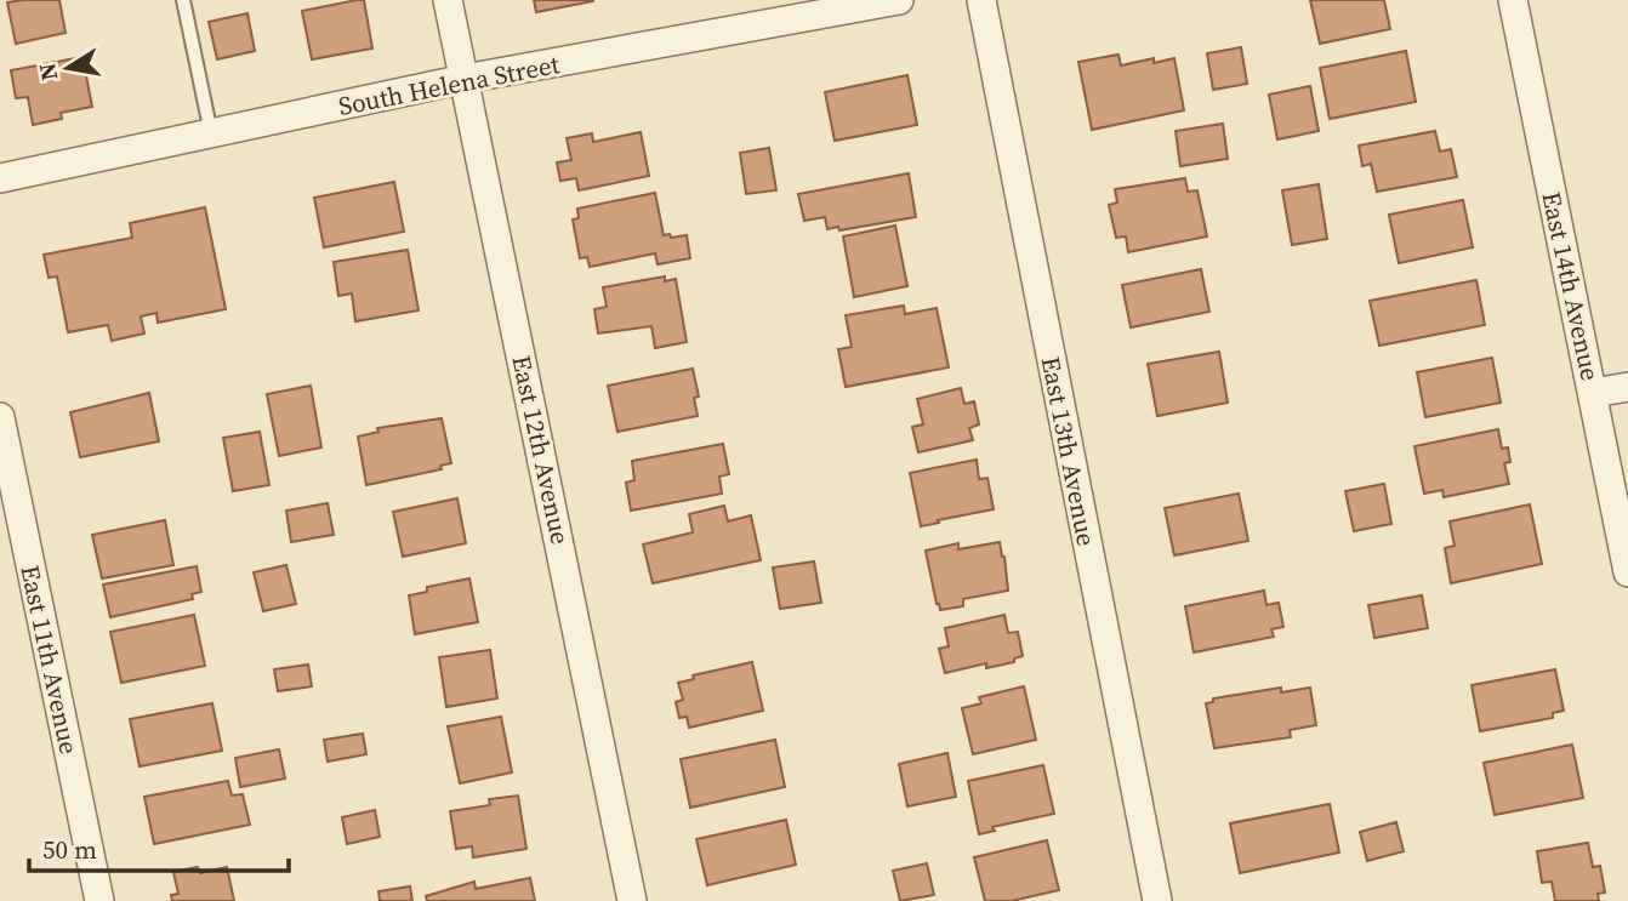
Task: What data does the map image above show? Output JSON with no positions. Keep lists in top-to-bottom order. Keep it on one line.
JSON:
{"streets":{"street":["South Helena Street","East 14th Avenue","East 12th Avenue","East 13th Avenue","East 11th Avenue"]},"crossings":[["South Helena Street","East 12th Avenue"]],"scale_bar":"50 m","north":"left"}
